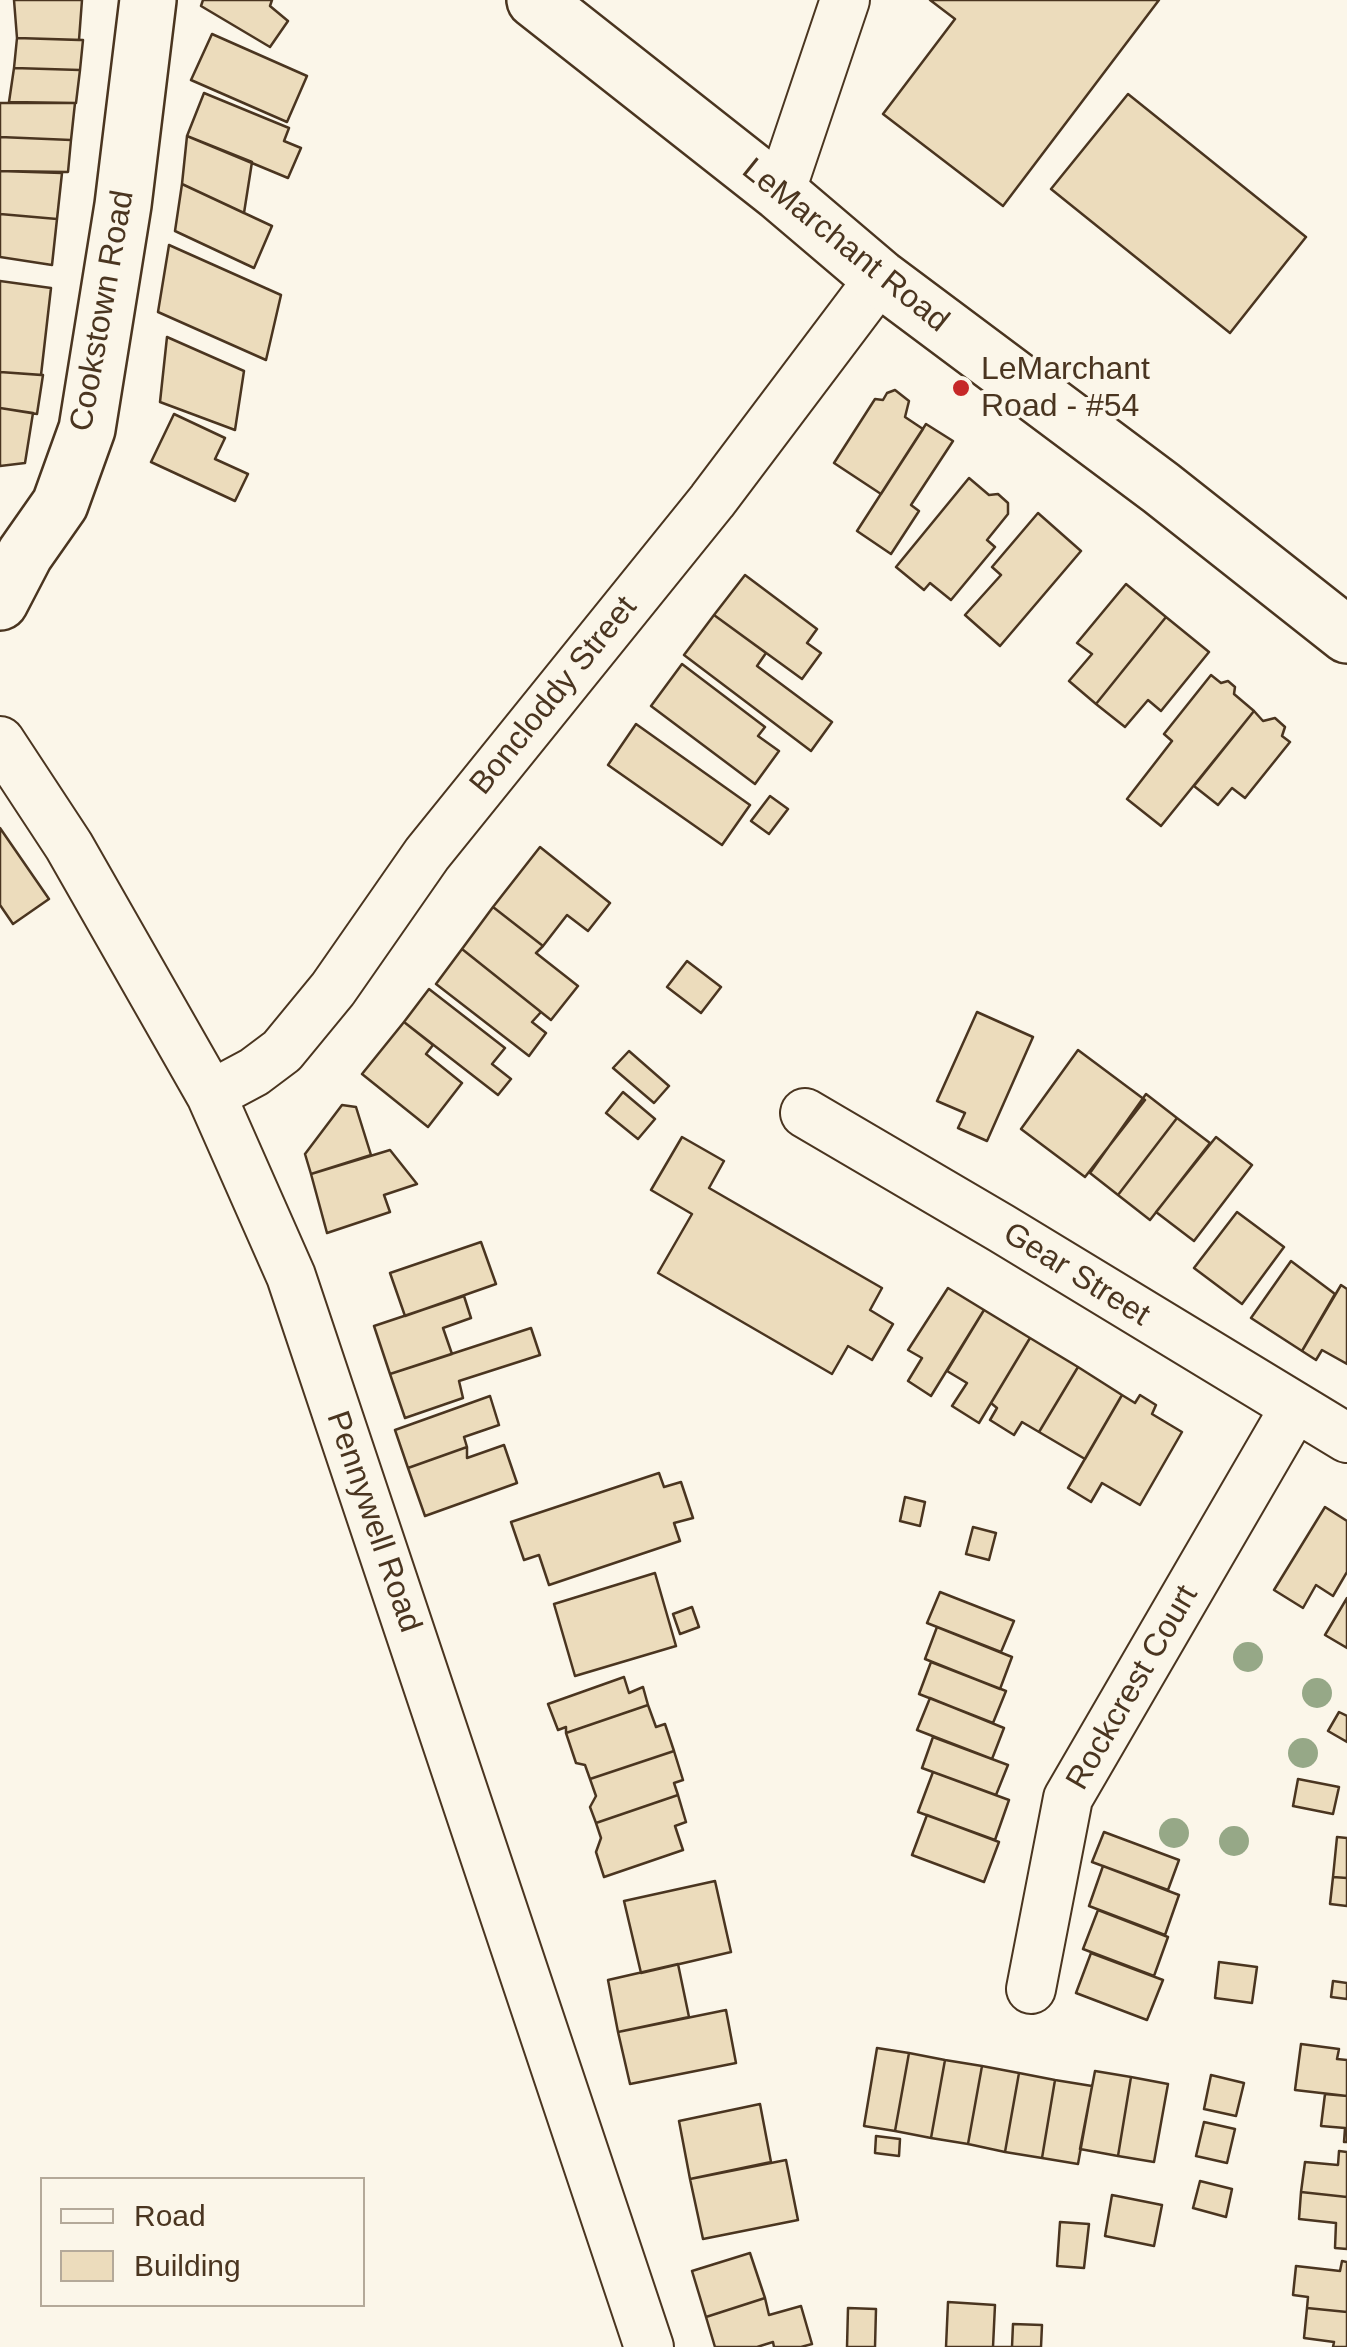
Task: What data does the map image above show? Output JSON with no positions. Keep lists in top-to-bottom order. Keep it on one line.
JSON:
{"streets":{"main road":["LeMarchant Road","Cookstown Road"],"street":["Boncloddy Street","Gear Street","Pennywell Road","Rockcrest Court"]},"crossings":[["LeMarchant Road","Boncloddy Street"],["Boncloddy Street","Pennywell Road"],["Gear Street","Rockcrest Court"]],"places":["LeMarchant Road - #54"],"legend":["Road","Building"]}
